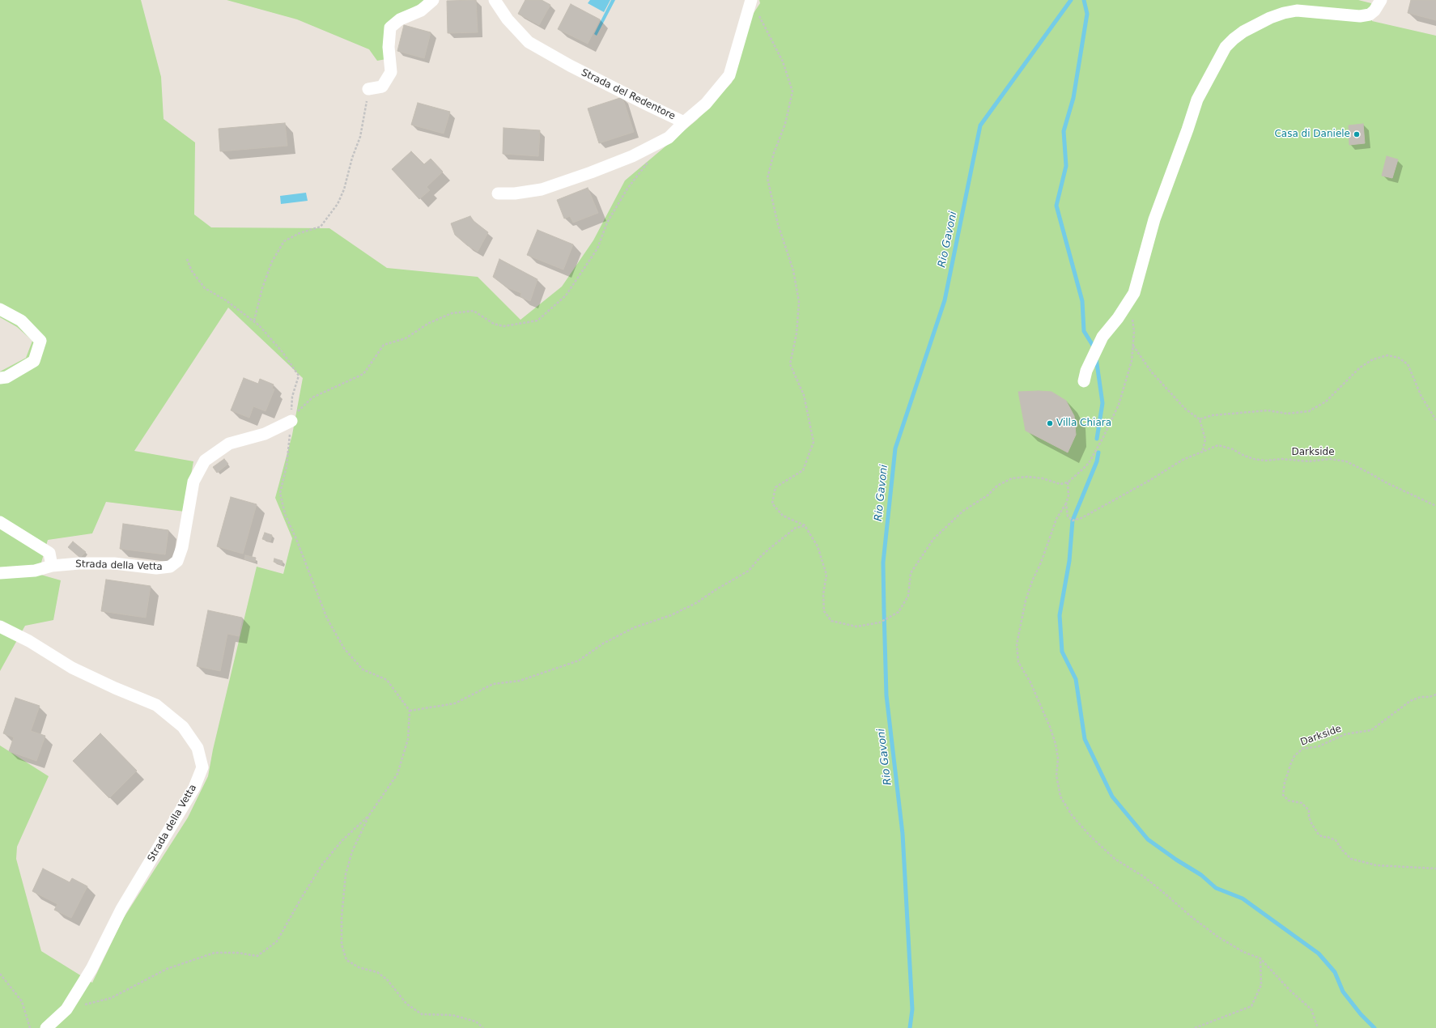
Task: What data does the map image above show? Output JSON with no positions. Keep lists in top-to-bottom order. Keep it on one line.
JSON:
{"streets":{"street":["Strada del Redentore","Strada della Vetta"],"path":["Darkside"]},"water":["Rio Gavoni"],"places":["Casa di Daniele","Villa Chiara"]}
